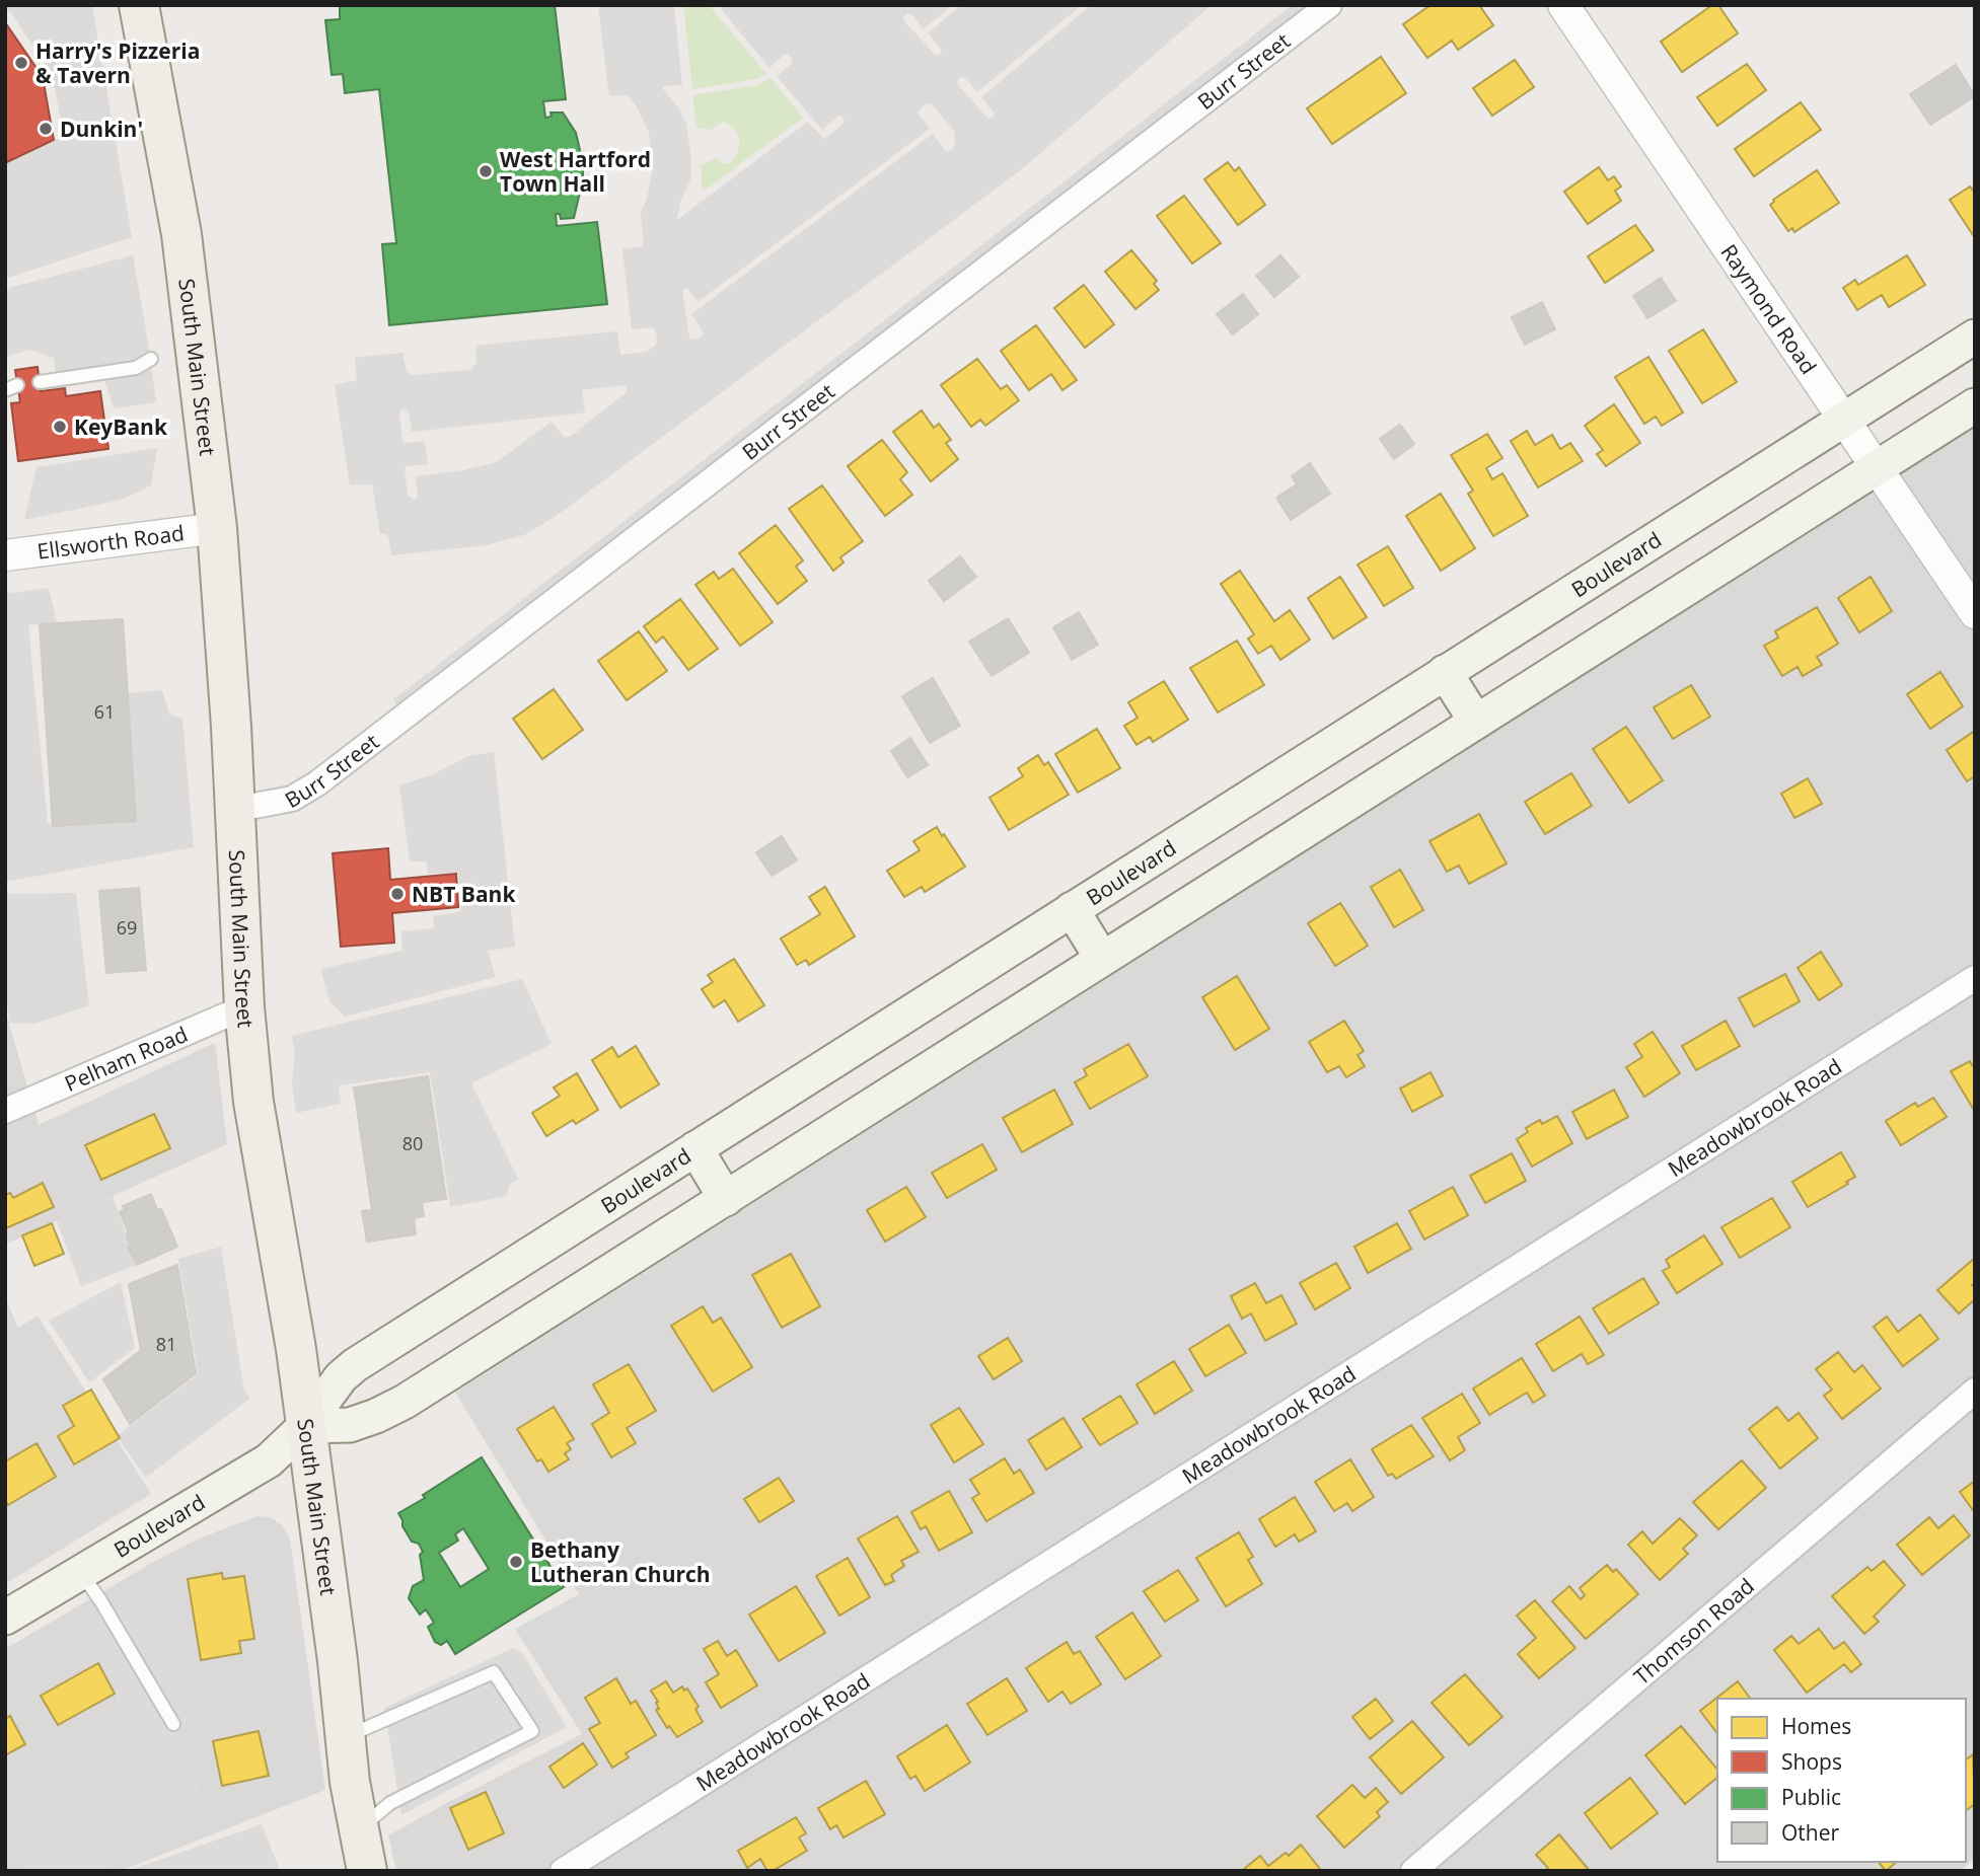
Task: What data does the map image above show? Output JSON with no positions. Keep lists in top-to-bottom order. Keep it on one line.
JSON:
{"streets":{"main road":["South Main Street","Boulevard"],"street":["Burr Street","Raymond Road","Ellsworth Road","Pelham Road","Meadowbrook Road","Thomson Road"]},"crossings":[["Burr Street","South Main Street"],["Raymond Road","Boulevard"],["South Main Street","Ellsworth Road"],["South Main Street","Boulevard"],["South Main Street","Pelham Road"]],"places":["Harry's Pizzeria & Tavern","Dunkin'","West Hartford Town Hall","KeyBank","NBT Bank","Bethany Lutheran Church"],"house_numbers":["61","69","80","81"],"legend":["Homes","Shops","Public","Other"]}
